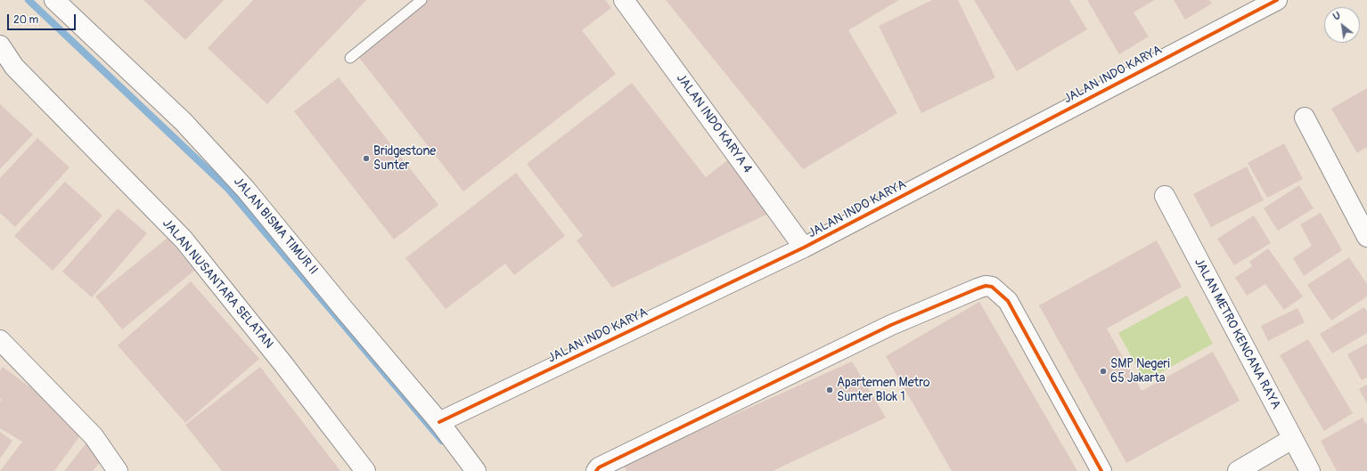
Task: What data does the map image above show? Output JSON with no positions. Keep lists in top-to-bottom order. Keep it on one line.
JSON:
{"streets":{"street":["JALAN INDO KARYA","JALAN INDO KARYA 4","JALAN BISMA TIMUR II","JALAN NUSANTARA SELATAN","JALAN METRO KENCANA RAYA"]},"crossings":[["JALAN INDO KARYA","JALAN INDO KARYA 4"],["JALAN INDO KARYA","JALAN BISMA TIMUR II"]],"places":["Bridgestone Sunter","SMP Negeri 65 Jakarta","Apartemen Metro Sunter Blok 1"],"scale_bar":"20 m","north":"top left"}
